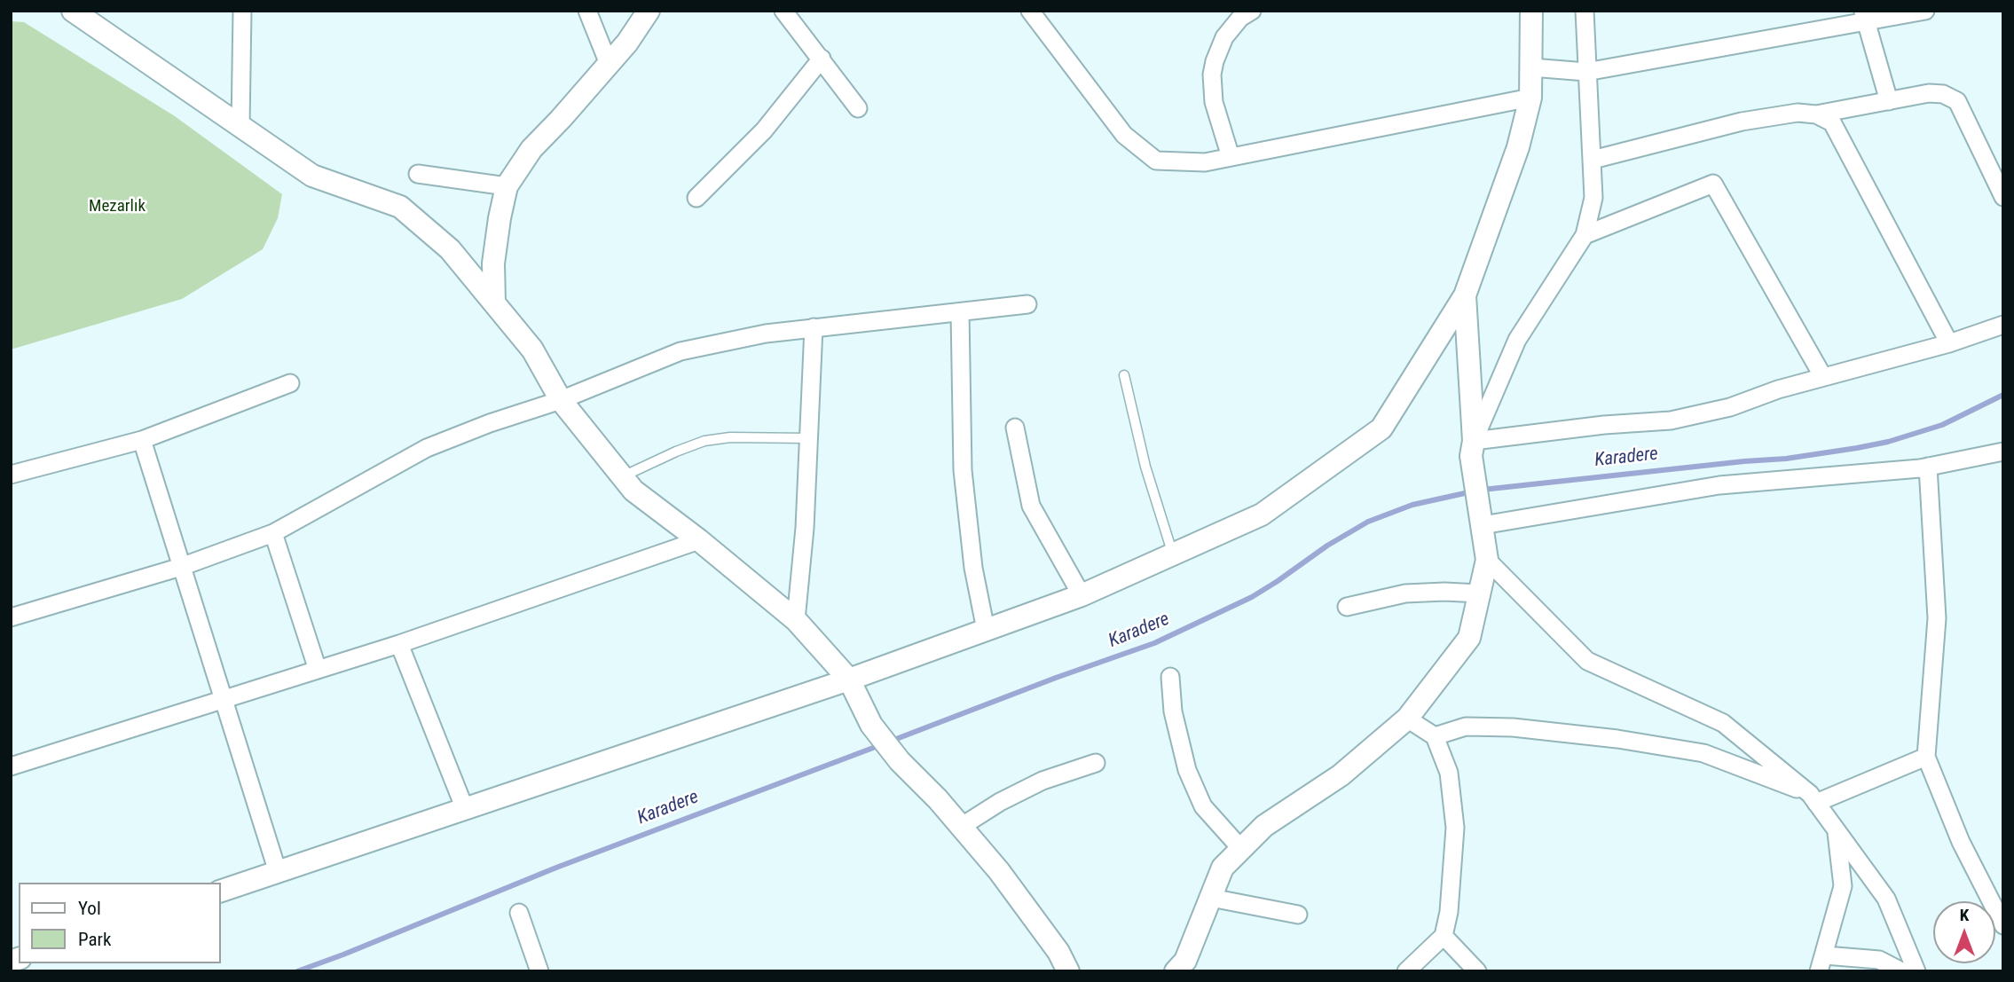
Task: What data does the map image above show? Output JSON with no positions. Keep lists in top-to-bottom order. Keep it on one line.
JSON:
{"water":["Karadere"],"parks":["Mezarlık"],"legend":["Yol","Park"],"north":"top"}
